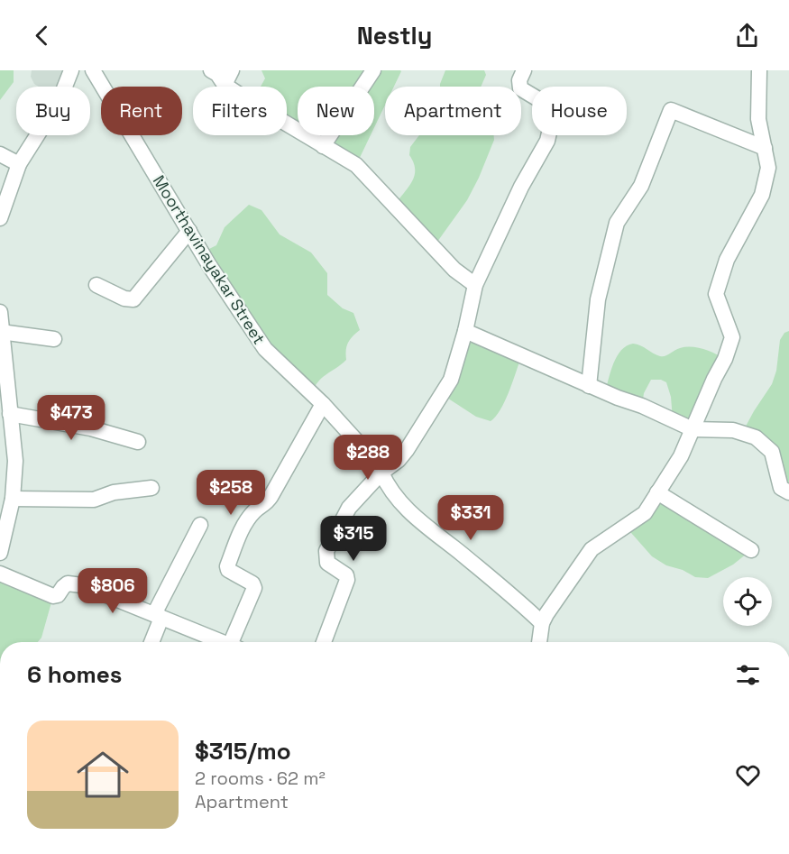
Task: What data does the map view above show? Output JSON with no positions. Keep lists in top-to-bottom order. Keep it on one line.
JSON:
{"streets":{"street":["Moorthavinayakar Street"]},"page":{"header":"Nestly","chip":["Buy","Rent","Filters","New","Apartment","House"],"price":["$473","$288","$258","$331","$315","$806"],"heading":"6 homes","list":[{"name":"$315/mo","note":"2 rooms · 62 m² · Apartment"}]}}
